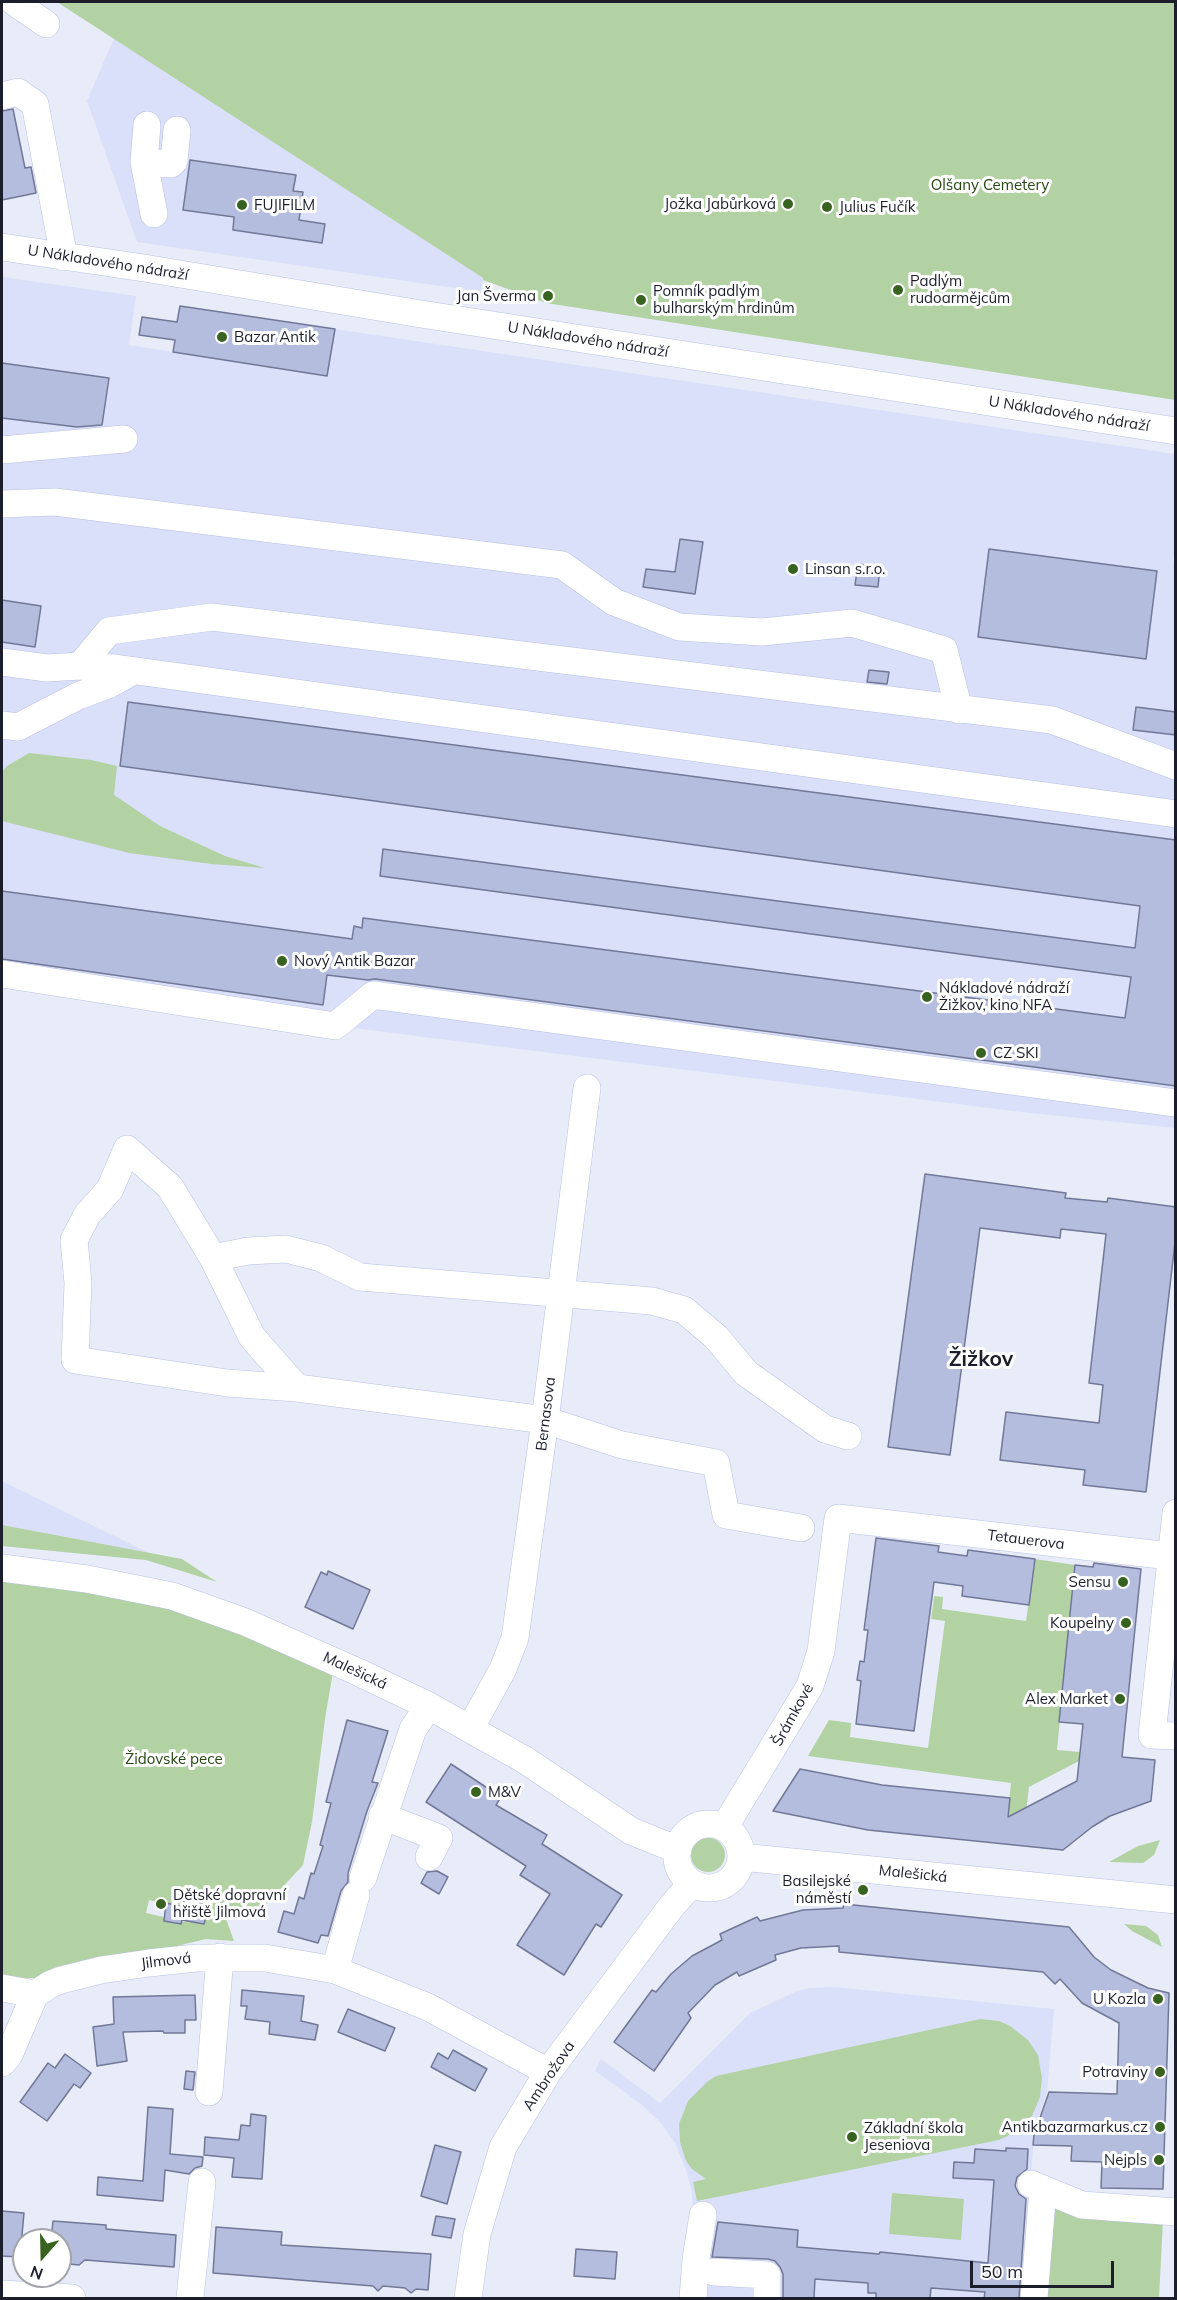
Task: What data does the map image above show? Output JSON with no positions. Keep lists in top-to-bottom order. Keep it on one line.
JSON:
{"streets":{"street":["U Nákladového nádraží","Bernasova","Tetauerova","Malešická","Šrámkové","Jilmová","Ambrožova"]},"crossings":[["Bernasova","Malešická"],["Tetauerova","Šrámkové"],["Malešická","Šrámkové"],["Malešická","Ambrožova"],["Šrámkové","Ambrožova"],["Jilmová","Ambrožova"]],"districts":["Žižkov"],"parks":["Olšany Cemetery","Židovské pece"],"places":["Jožka Jabůrková","FUJIFILM","Julius Fučík","Padlým rudoarmějcům","Jan Šverma","Pomník padlým bulharským hrdinům","Bazar Antik","Linsan s.r.o.","Nový Antik Bazar","Nákladové nádraží Žižkov, kino NFA","CZ SKI","Sensu","Koupelny","Alex Market","M&V","Basilejské náměstí","Dětské dopravní hřiště Jilmová","U Kozla","Potraviny","Antikbazarmarkus.cz","Základní škola Jeseniova","Nejpls"],"scale_bar":"50 m","north":"bottom"}
